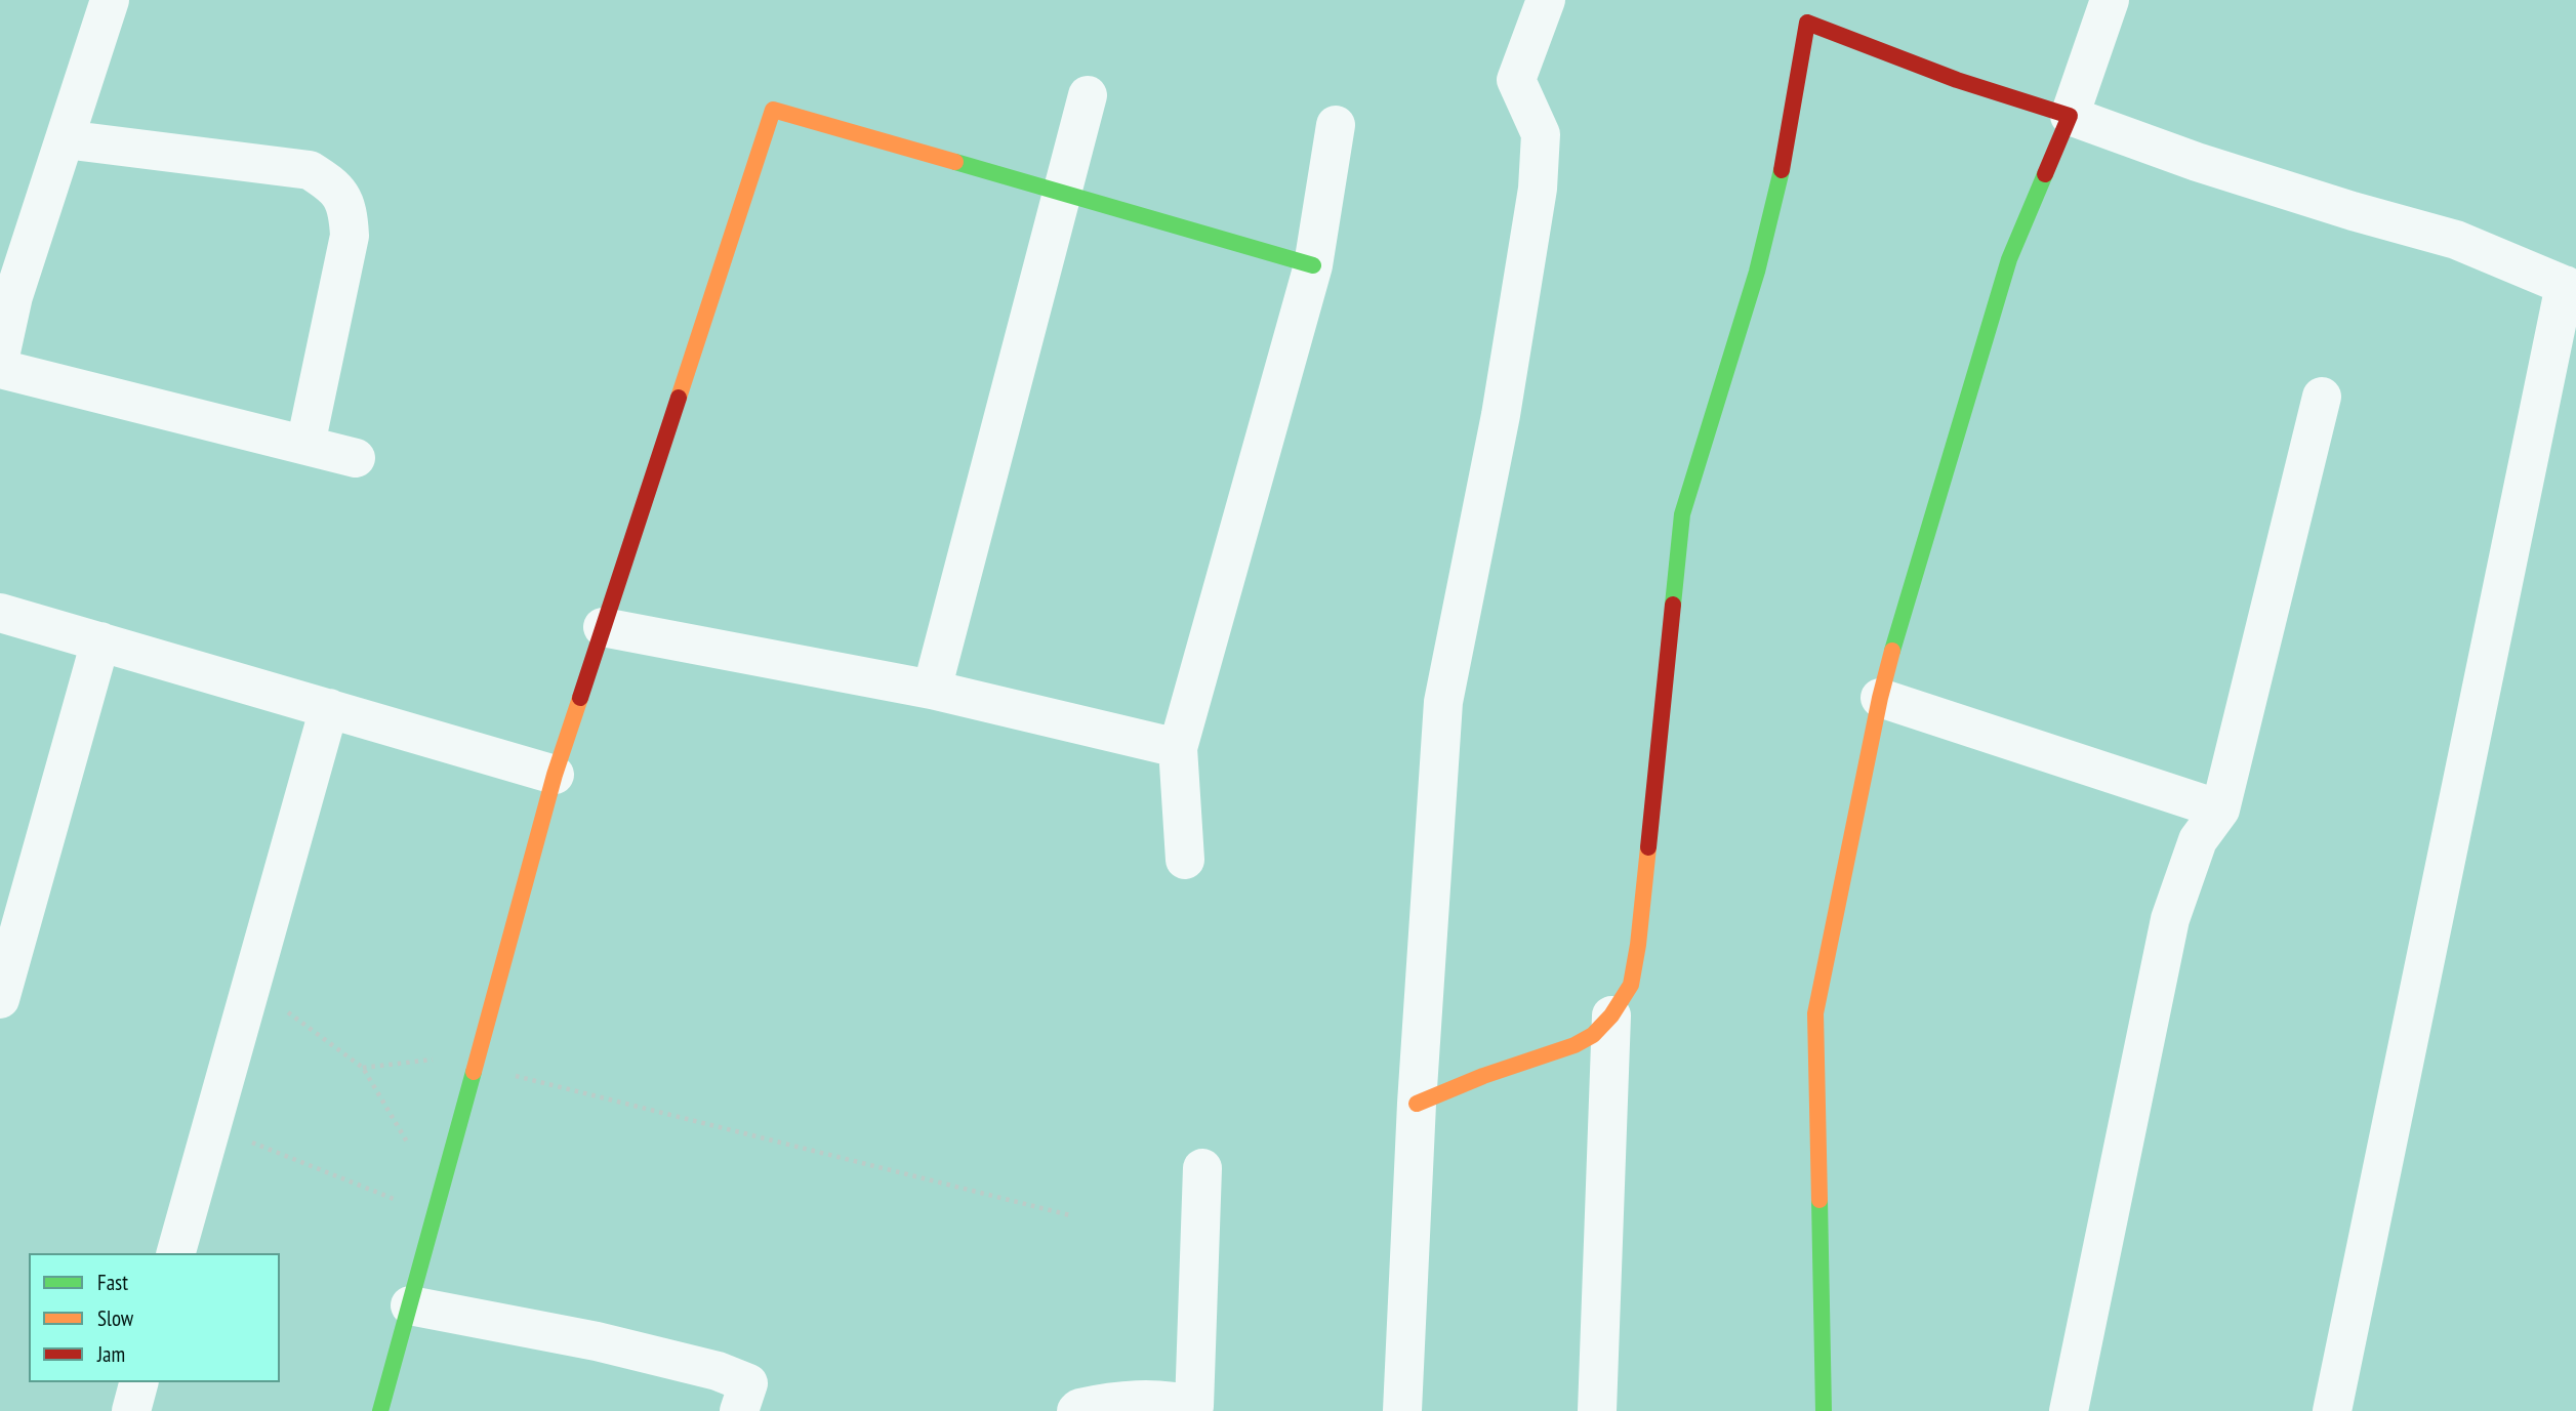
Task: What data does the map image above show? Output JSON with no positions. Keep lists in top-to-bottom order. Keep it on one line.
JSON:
{"legend":["Fast","Slow","Jam"]}
